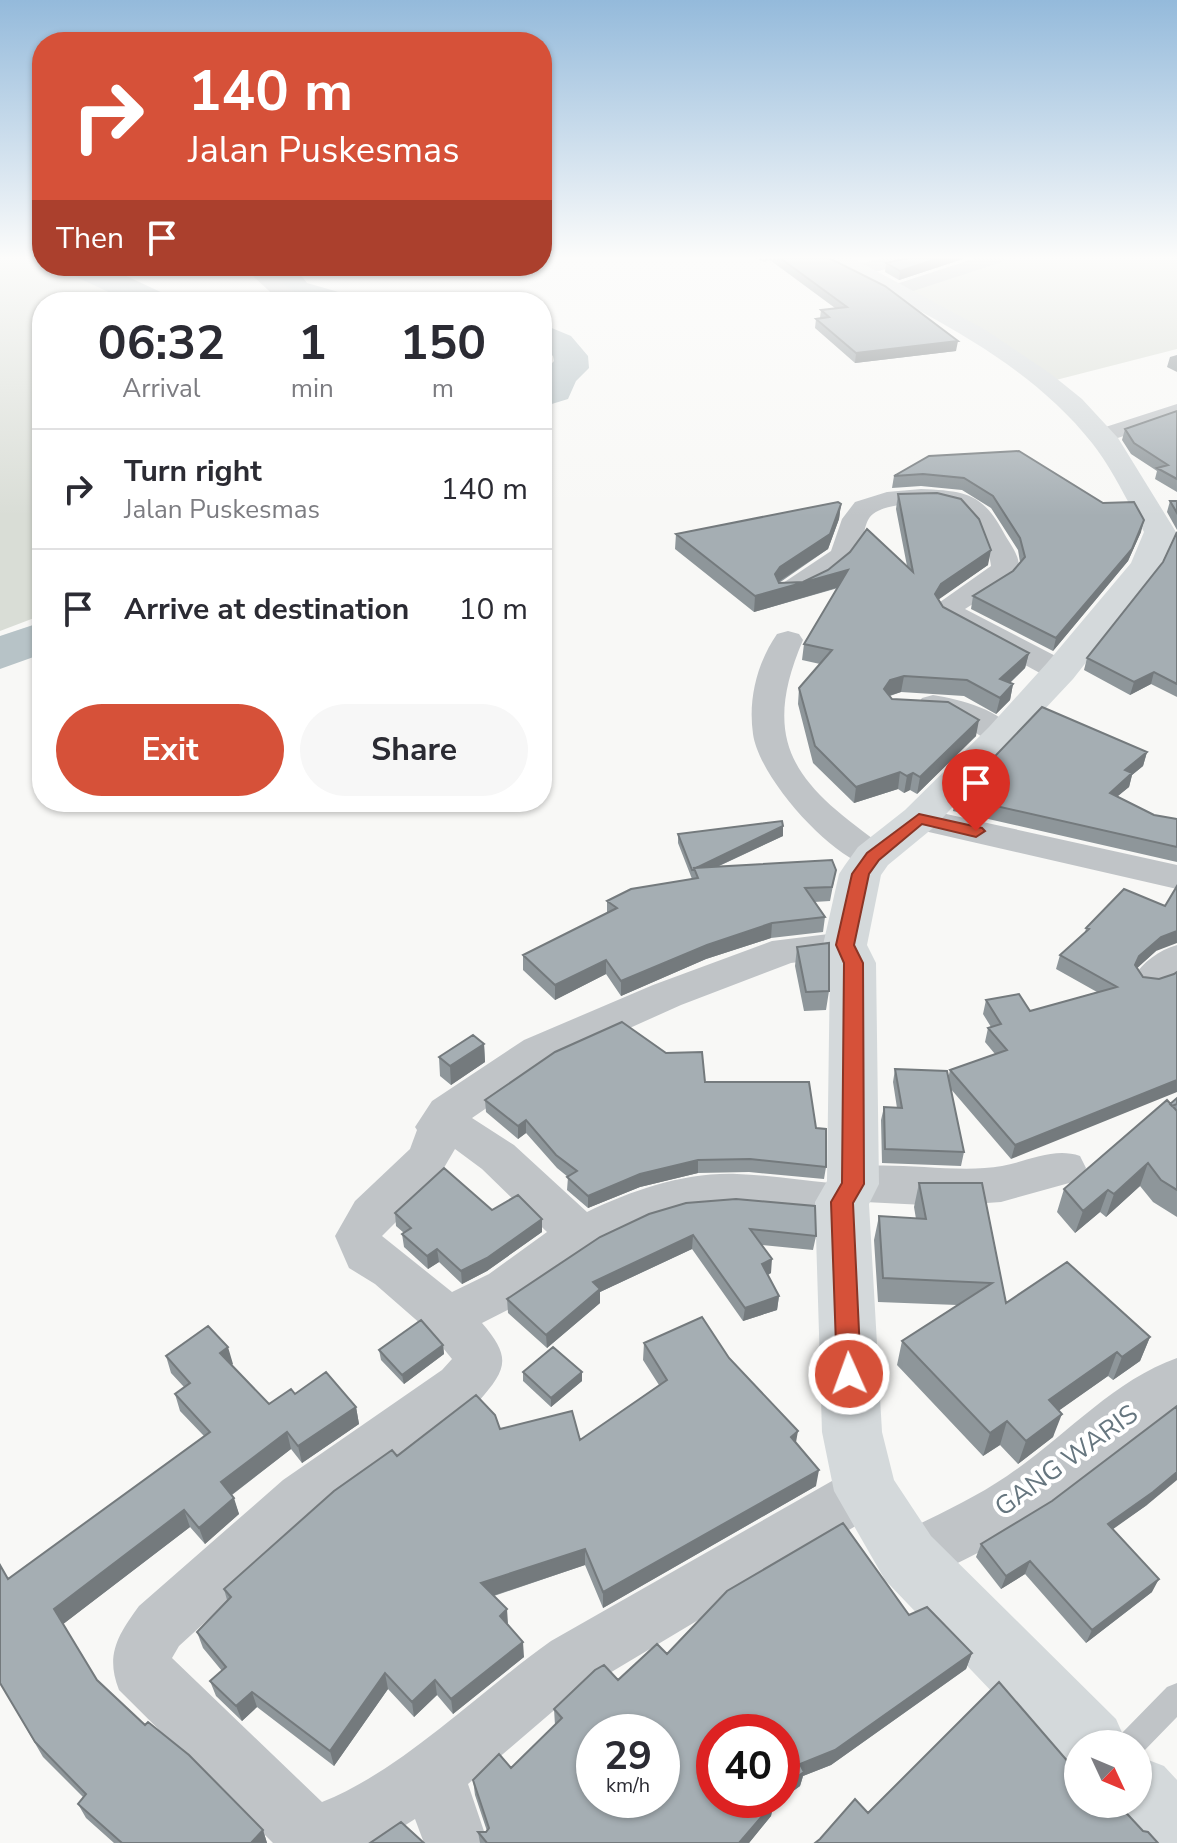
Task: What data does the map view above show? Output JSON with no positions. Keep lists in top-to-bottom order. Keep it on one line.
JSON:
{"streets":{"street":["GANG WARIS"]},"north":"bottom right","page":{"turn":["140 m","Jalan Puskesmas"],"then":"Then","eta":["06:32","Arrival","1","min","150","m"],"list":[{"name":"Turn right","note":"Jalan Puskesmas","value":"140 m"},{"name":"Arrive at destination","value":"10 m"}],"buttons":["Exit","Share"],"speed":"29 km/h","limit":"40"}}
